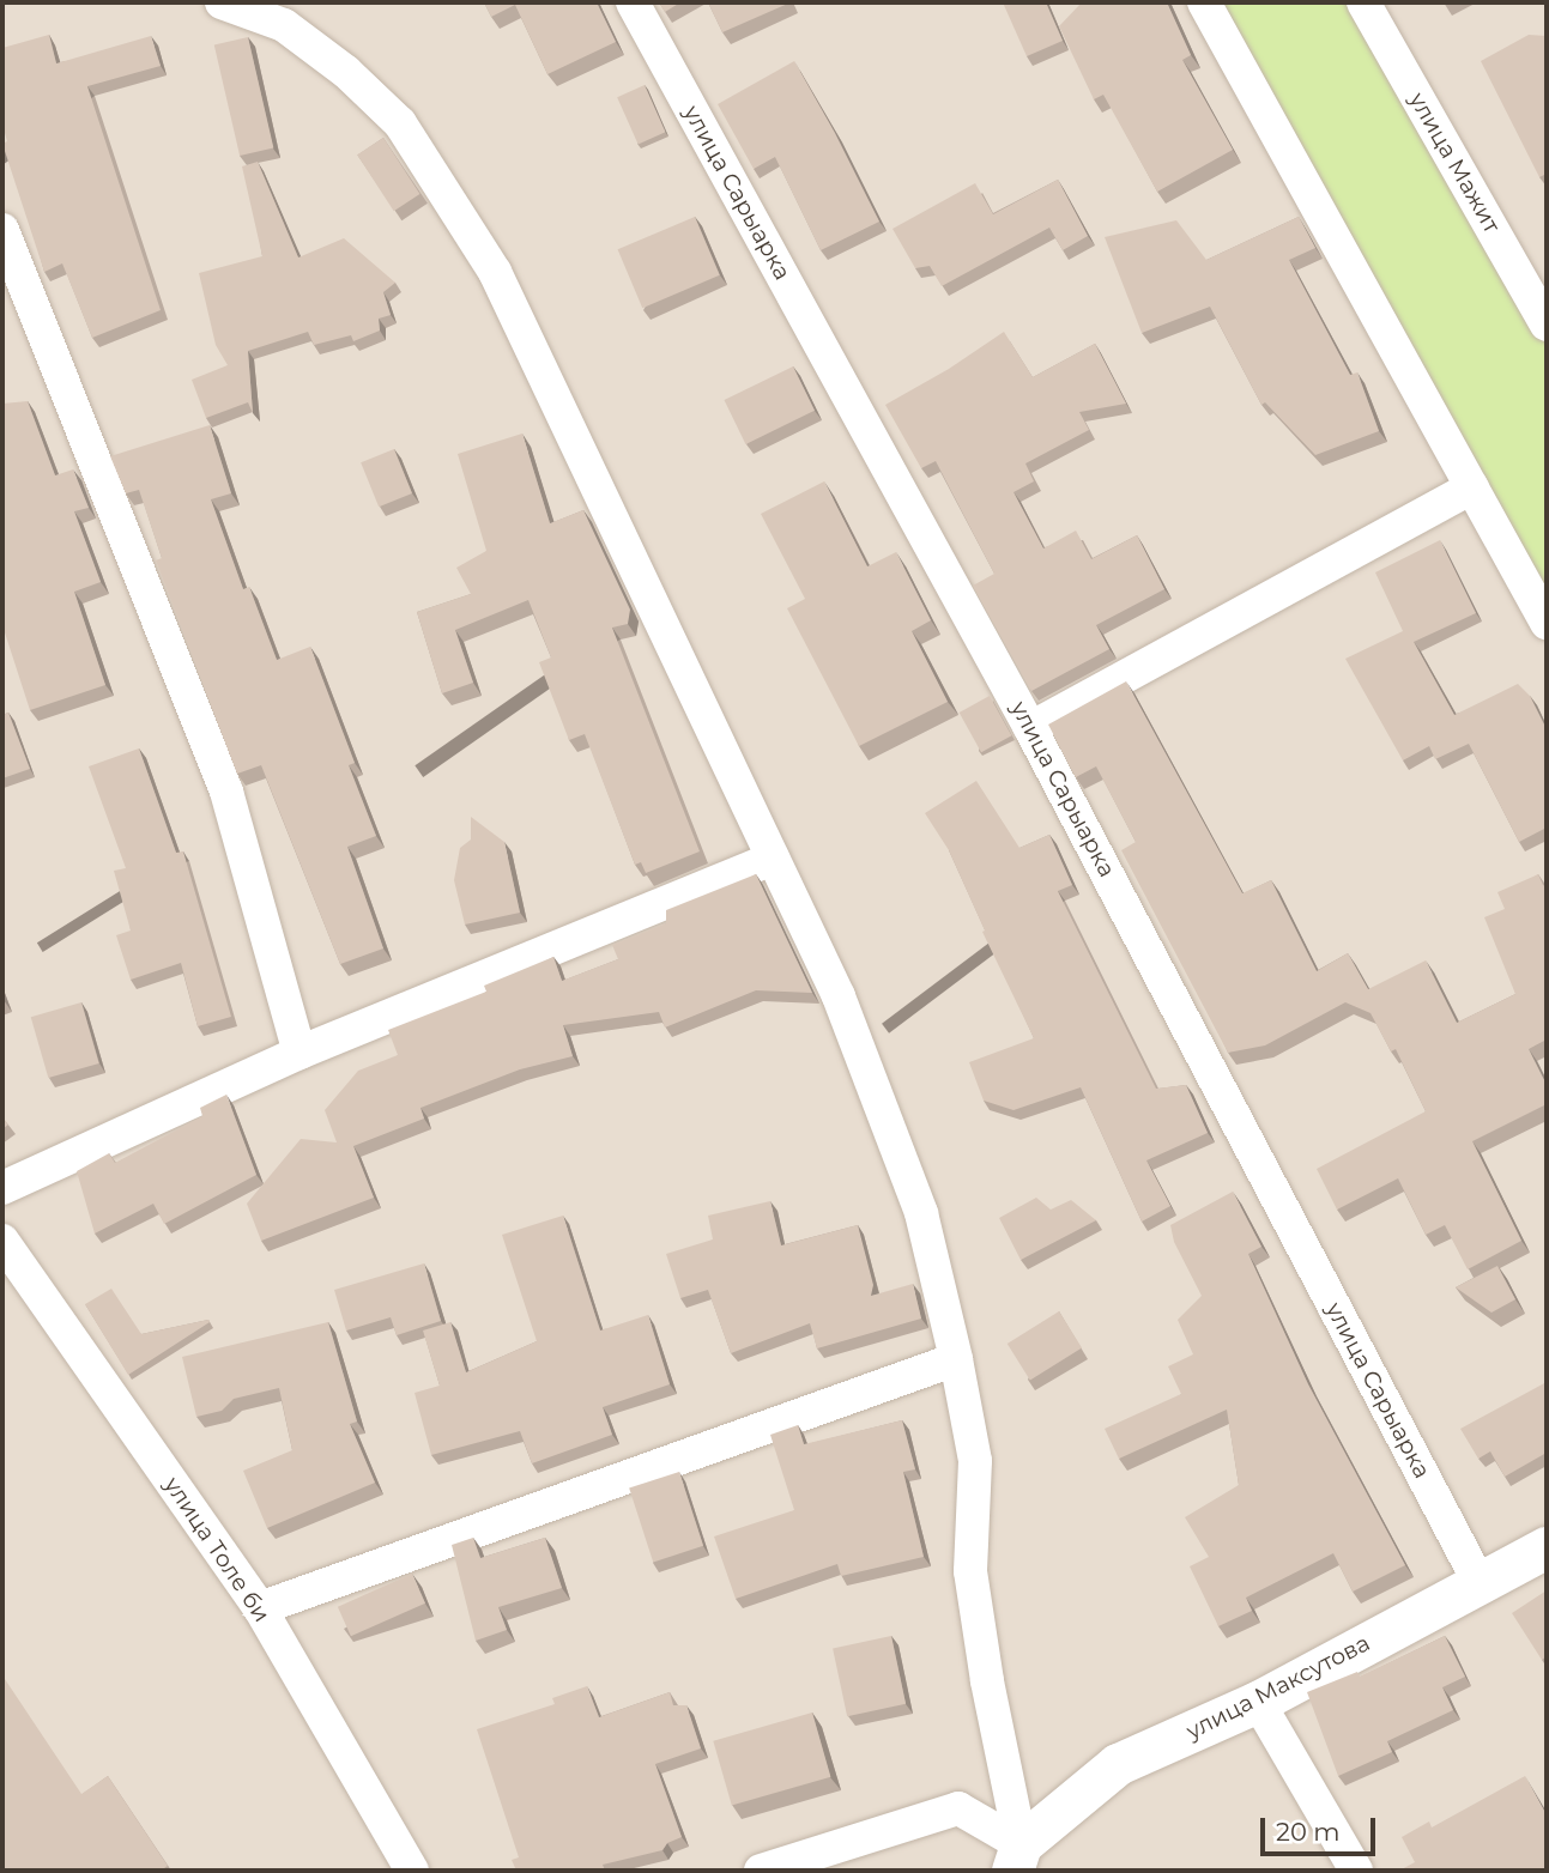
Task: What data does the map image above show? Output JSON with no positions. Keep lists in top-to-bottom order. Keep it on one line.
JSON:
{"streets":{"street":["улица Мажит","улица Сарыарка","улица Толе би","улица Максутова"]},"crossings":[["улица Сарыарка","улица Максутова"]],"scale_bar":"20 m"}
